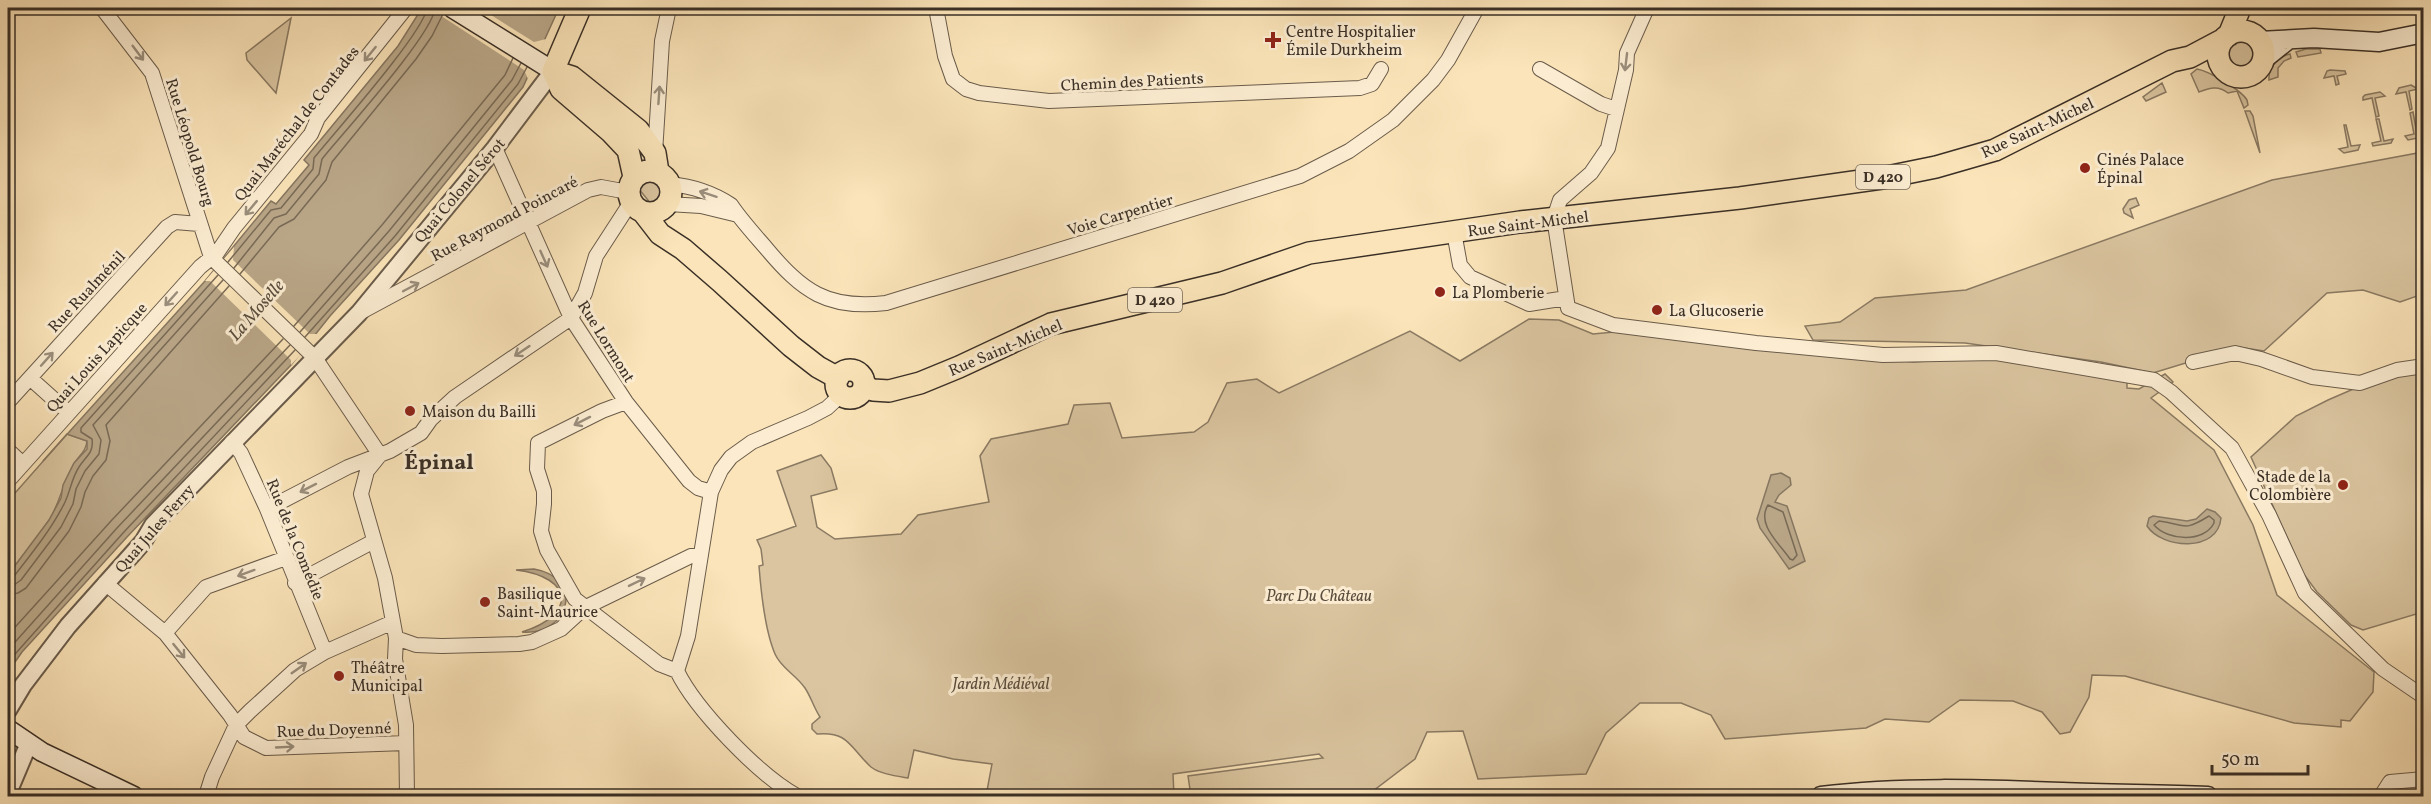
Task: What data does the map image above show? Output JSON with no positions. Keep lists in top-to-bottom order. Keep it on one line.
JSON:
{"streets":{"main road":["Rue Saint-Michel","D 420","Quai Colonel Sérot"],"street":["Chemin des Patients","Quai Maréchal de Contades","Rue Léopold Bourg","Voie Carpentier","Rue Raymond Poincaré","Rue Rualménil","Rue Lormont","Quai Louis Lapicque","Quai Jules Ferry","Rue de la Comédie","Rue du Doyenné"]},"crossings":[["Quai Maréchal de Contades","Rue Léopold Bourg"],["Quai Maréchal de Contades","Quai Louis Lapicque"],["Rue Léopold Bourg","Rue Rualménil"],["Rue Léopold Bourg","Quai Louis Lapicque"],["Quai Colonel Sérot","Rue Raymond Poincaré"],["Quai Colonel Sérot","Rue Lormont"],["Quai Colonel Sérot","Quai Jules Ferry"],["Voie Carpentier","Rue Raymond Poincaré"],["Rue Raymond Poincaré","Rue Lormont"],["Quai Jules Ferry","Rue de la Comédie"],["Quai Jules Ferry","Rue du Doyenné"]],"one_way":["Quai Maréchal de Contades","Rue Léopold Bourg","Rue Rualménil","Quai Louis Lapicque","Rue du Doyenné"],"districts":["Épinal"],"water":["La Moselle"],"parks":["Parc Du Château","Jardin Médiéval"],"places":{"health":["Centre Hospitalier Émile Durkheim"],"other":["Cinés Palace Épinal","La Plomberie","La Glucoserie","Maison du Bailli","Stade de la Colombière","Basilique Saint-Maurice","Théâtre Municipal"]},"scale_bar":"50 m"}
